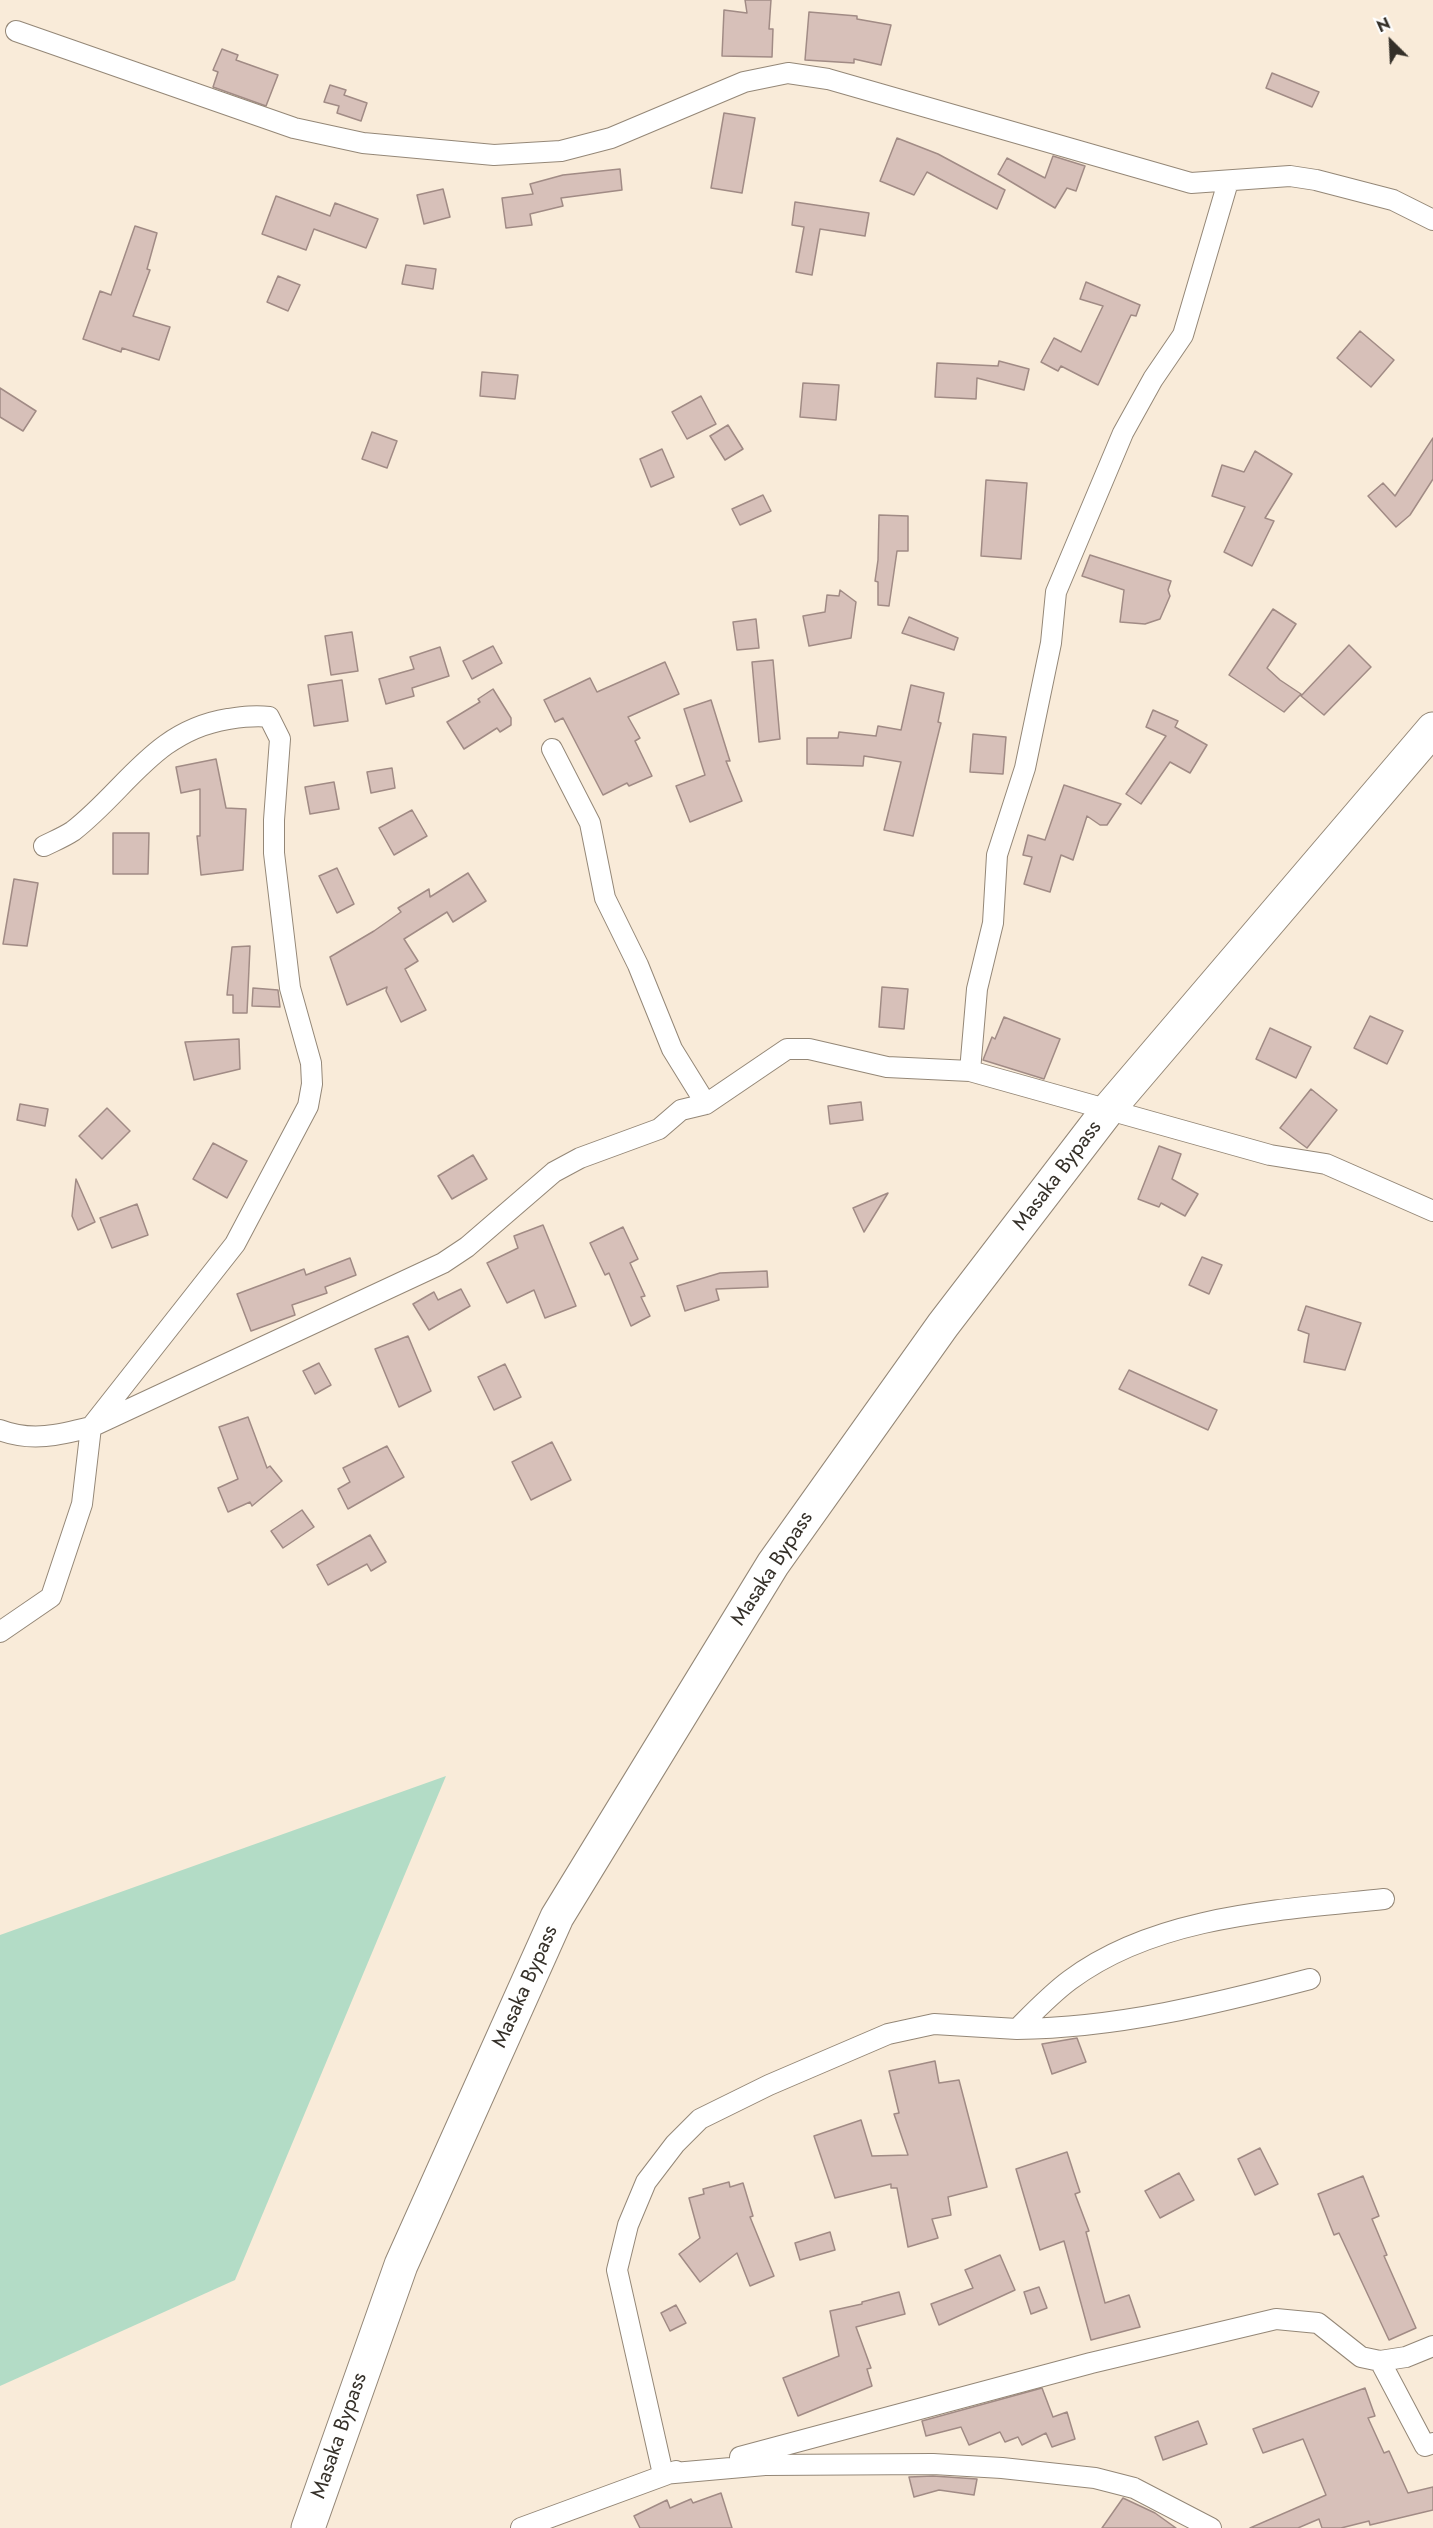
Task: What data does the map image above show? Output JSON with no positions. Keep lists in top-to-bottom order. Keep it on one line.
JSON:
{"streets":{"highway":["Masaka Bypass"]},"north":"top left"}
